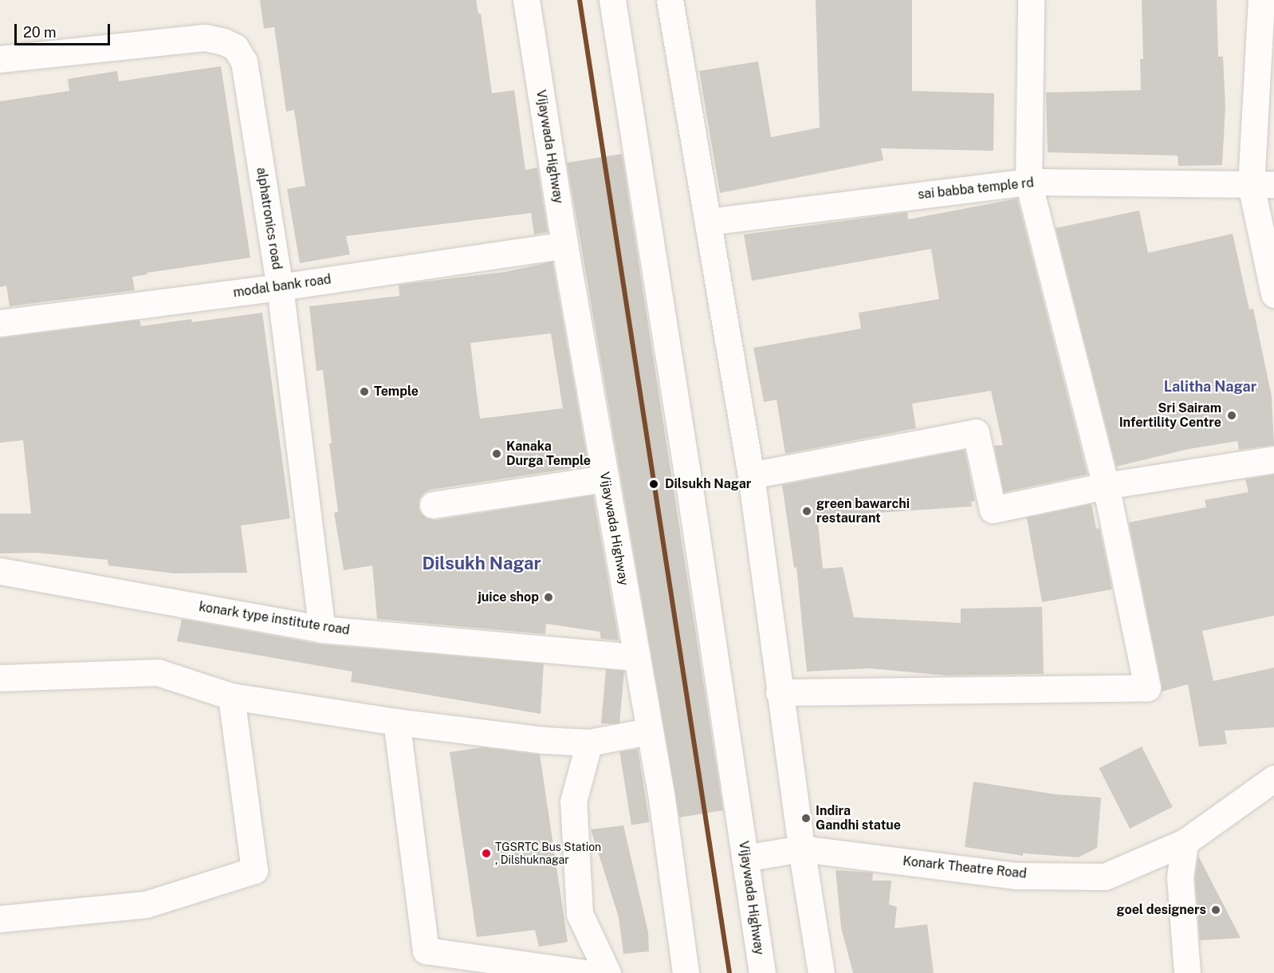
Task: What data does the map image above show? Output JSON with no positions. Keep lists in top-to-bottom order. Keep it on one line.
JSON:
{"streets":{"main road":["Vijaywada Highway","sai babba temple rd","alphatronics road","modal bank road","konark type institute road","Konark Theatre Road"]},"crossings":[["Vijaywada Highway","modal bank road"],["Vijaywada Highway","konark type institute road"],["Vijaywada Highway","Konark Theatre Road"],["alphatronics road","modal bank road"],["alphatronics road","konark type institute road"]],"districts":["Lalitha Nagar","Dilsukh Nagar"],"places":["Temple","Sri Sairam Infertility Centre","Kanaka Durga Temple","Dilsukh Nagar","green bawarchi restaurant","juice shop","Indira Gandhi statue","TGSRTC Bus Station , Dilshuknagar","goel designers"],"scale_bar":"20 m"}
